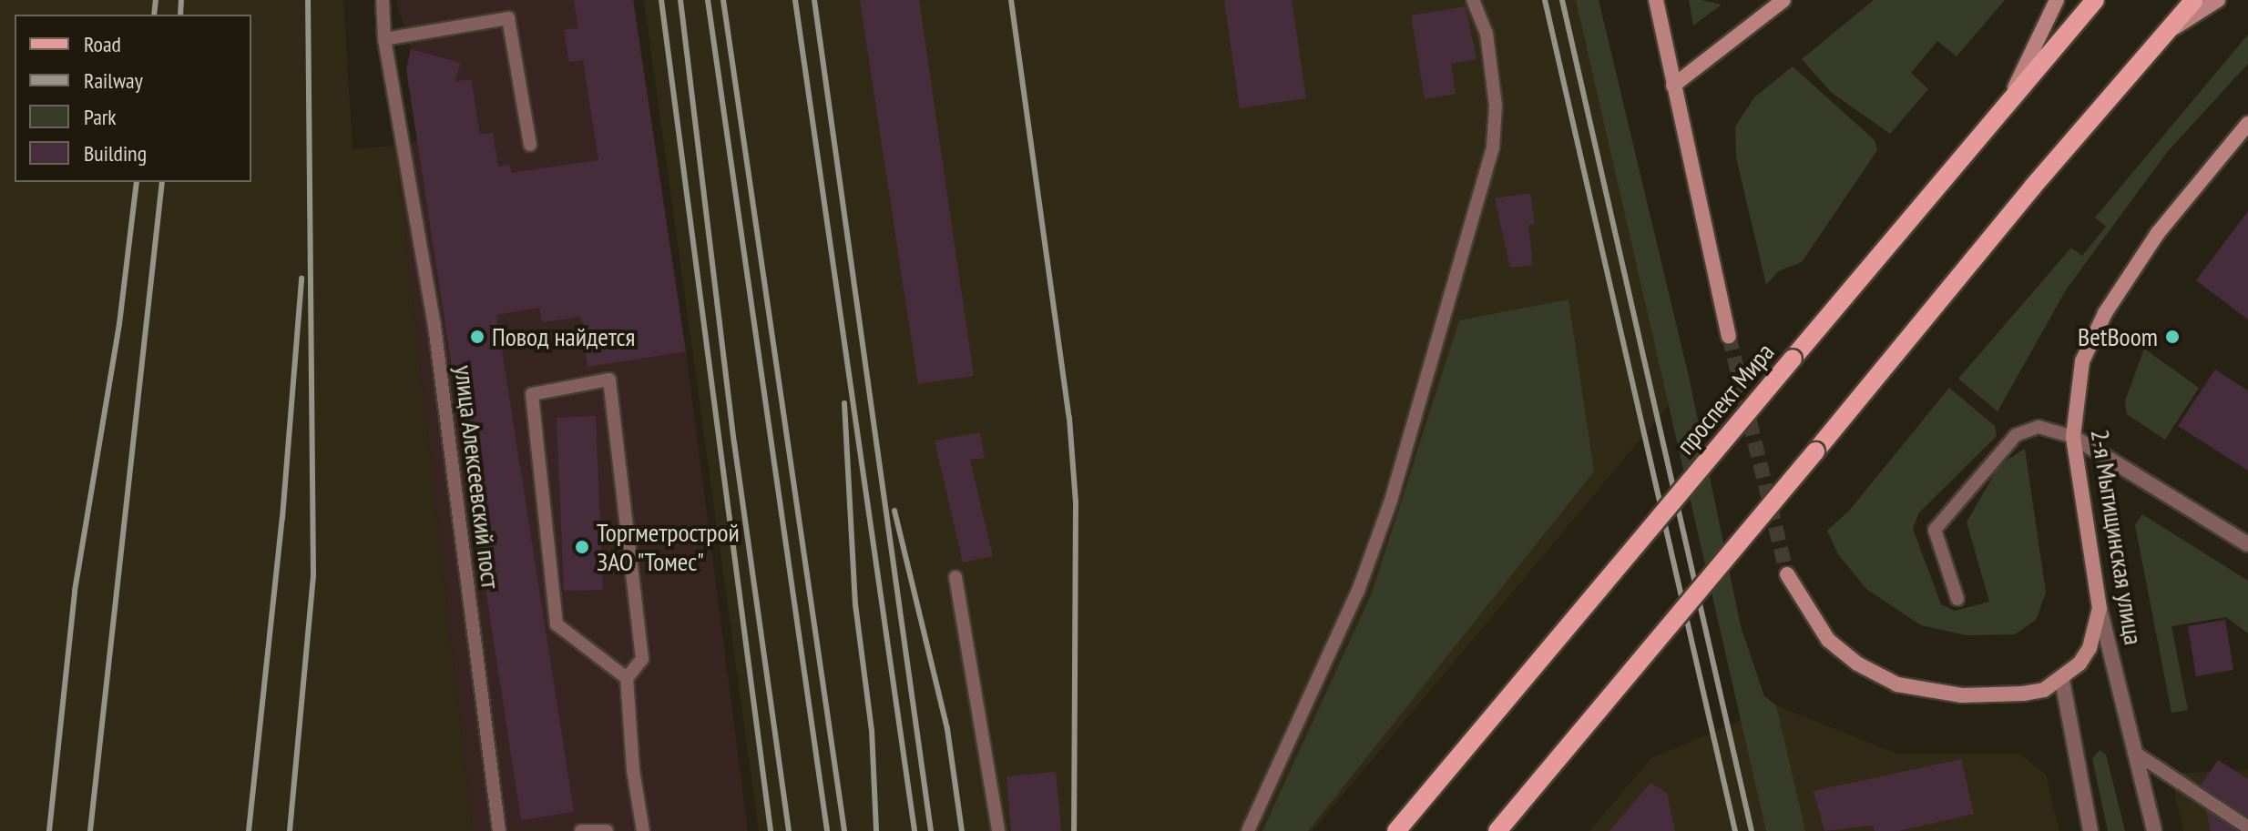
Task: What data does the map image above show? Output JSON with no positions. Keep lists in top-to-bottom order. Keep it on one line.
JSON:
{"streets":{"main road":["проспект Мира"],"street":["2-я Мытищинская улица"],"lane":["улица Алексеевский пост"]},"places":["Повод найдется","BetBoom","Торгметрострой ЗАО \"Томес\""],"legend":["Road","Railway","Park","Building"]}
